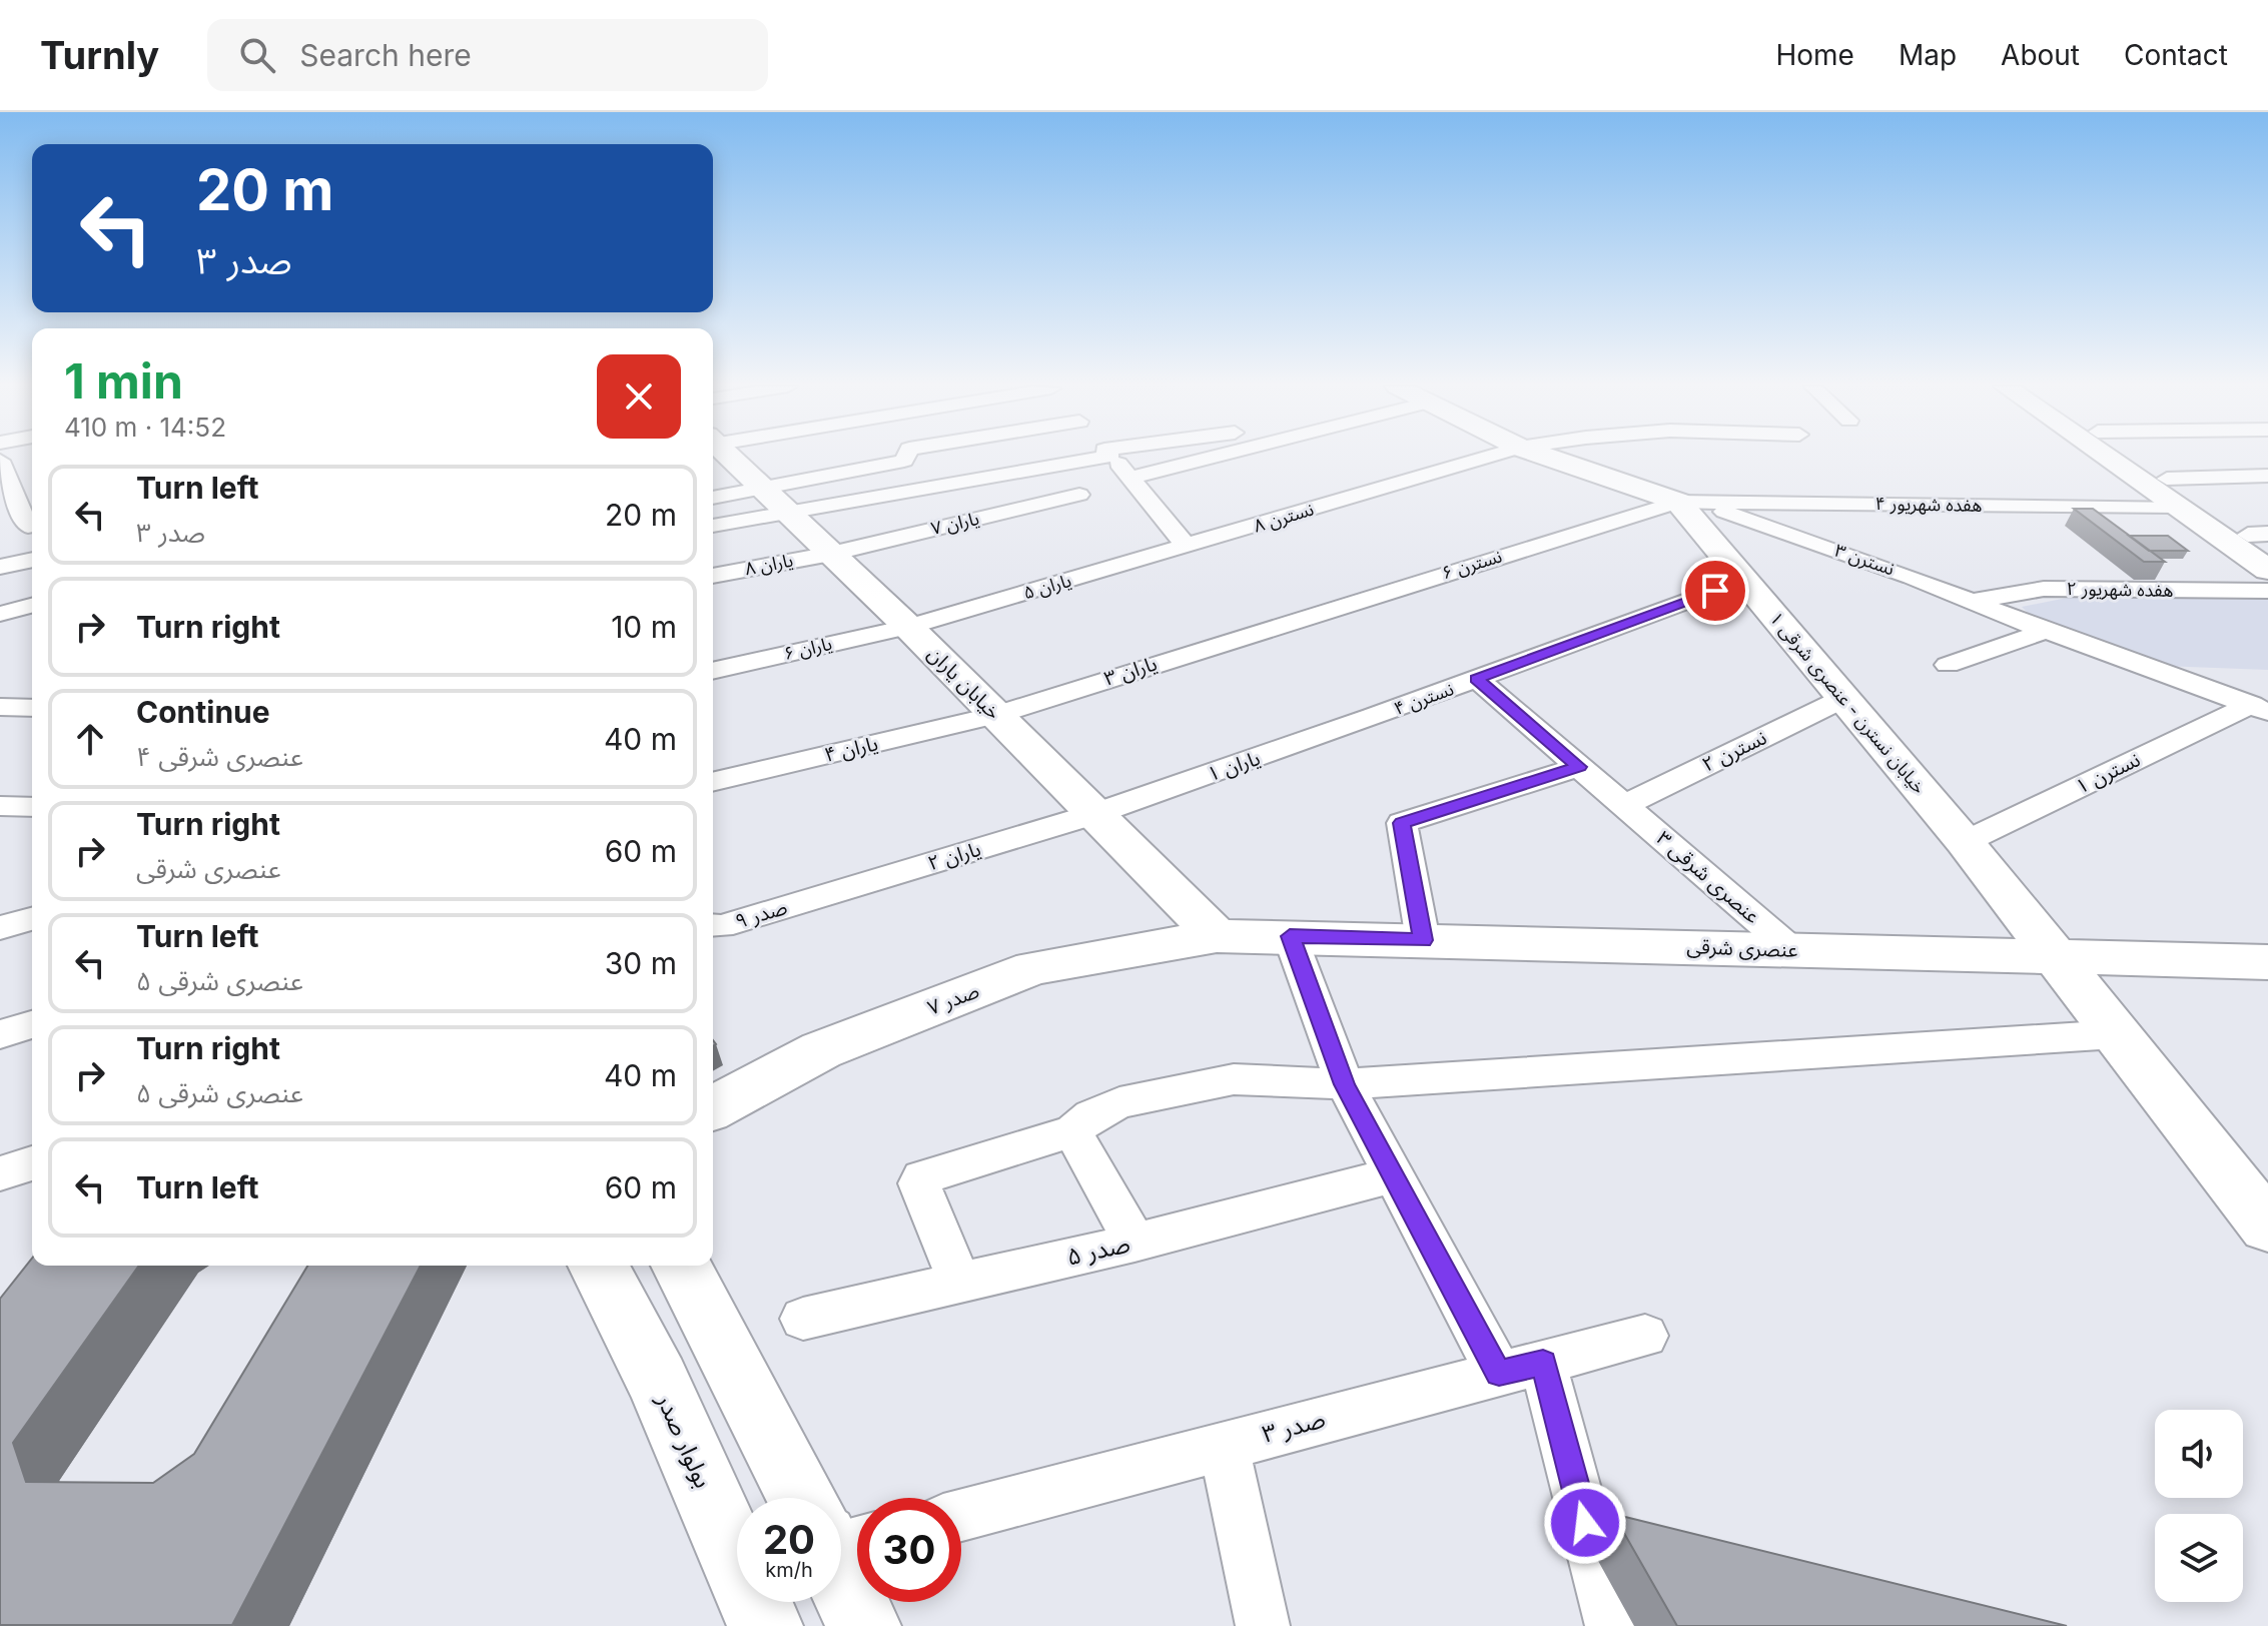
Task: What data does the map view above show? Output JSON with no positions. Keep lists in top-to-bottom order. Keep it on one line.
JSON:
{"streets":{"street":["هفده شهریور ۴","نسترن ۸","یاران ۷","نسترن ۳","یاران ۸","نسترن ۶","یاران ۵","هفده شهریور ۲","یاران ۶","یاران ۳","خیابان یاران","نسترن ۴","خیابان نسترن - عنصری شرقی ۱","یاران ۴","نسترن ۲","یاران ۱","نسترن ۱","یاران ۲","عنصری شرقی ۳","صدر ۹","عنصری شرقی","صدر ۷","صدر ۵","صدر ۳","بولوار صدر"]},"crossings":[["هفده شهریور ۴","نسترن ۳"],["نسترن ۸","یاران ۵"],["یاران ۷","یاران ۸"],["یاران ۷","خیابان یاران"],["نسترن ۳","نسترن ۶"],["نسترن ۳","هفده شهریور ۲"],["نسترن ۳","خیابان نسترن - عنصری شرقی ۱"],["یاران ۸","خیابان یاران"],["نسترن ۶","یاران ۳"],["نسترن ۶","خیابان نسترن - عنصری شرقی ۱"],["یاران ۵","یاران ۶"],["یاران ۵","خیابان یاران"],["یاران ۶","خیابان یاران"],["یاران ۳","خیابان یاران"],["یاران ۳","یاران ۴"],["خیابان یاران","یاران ۴"],["خیابان یاران","یاران ۱"],["خیابان یاران","یاران ۲"],["خیابان یاران","عنصری شرقی"],["خیابان یاران","صدر ۷"],["نسترن ۴","خیابان نسترن - عنصری شرقی ۱"],["نسترن ۴","یاران ۱"],["نسترن ۴","عنصری شرقی ۳"],["خیابان نسترن - عنصری شرقی ۱","نسترن ۲"],["خیابان نسترن - عنصری شرقی ۱","نسترن ۱"],["خیابان نسترن - عنصری شرقی ۱","عنصری شرقی"],["نسترن ۲","عنصری شرقی ۳"],["یاران ۱","یاران ۲"],["یاران ۲","صدر ۹"],["عنصری شرقی ۳","عنصری شرقی"],["عنصری شرقی","صدر ۷"]],"page":{"header":"Turnly","search":"Search here","nav":["Home","Map","About","Contact"],"turn":["20 m","صدر ۳"],"heading":["1 min","410 m · 14:52"],"list":[{"name":"Turn left","note":"صدر ۳","value":"20 m"},{"name":"Turn right","value":"10 m"},{"name":"Continue","note":"عنصری شرقی ۴","value":"40 m"},{"name":"Turn right","note":"عنصری شرقی","value":"60 m"},{"name":"Turn left","note":"عنصری شرقی ۵","value":"30 m"},{"name":"Turn right","note":"عنصری شرقی ۵","value":"40 m"},{"name":"Turn left","value":"60 m"}],"speed":"20 km/h","limit":"30"}}
